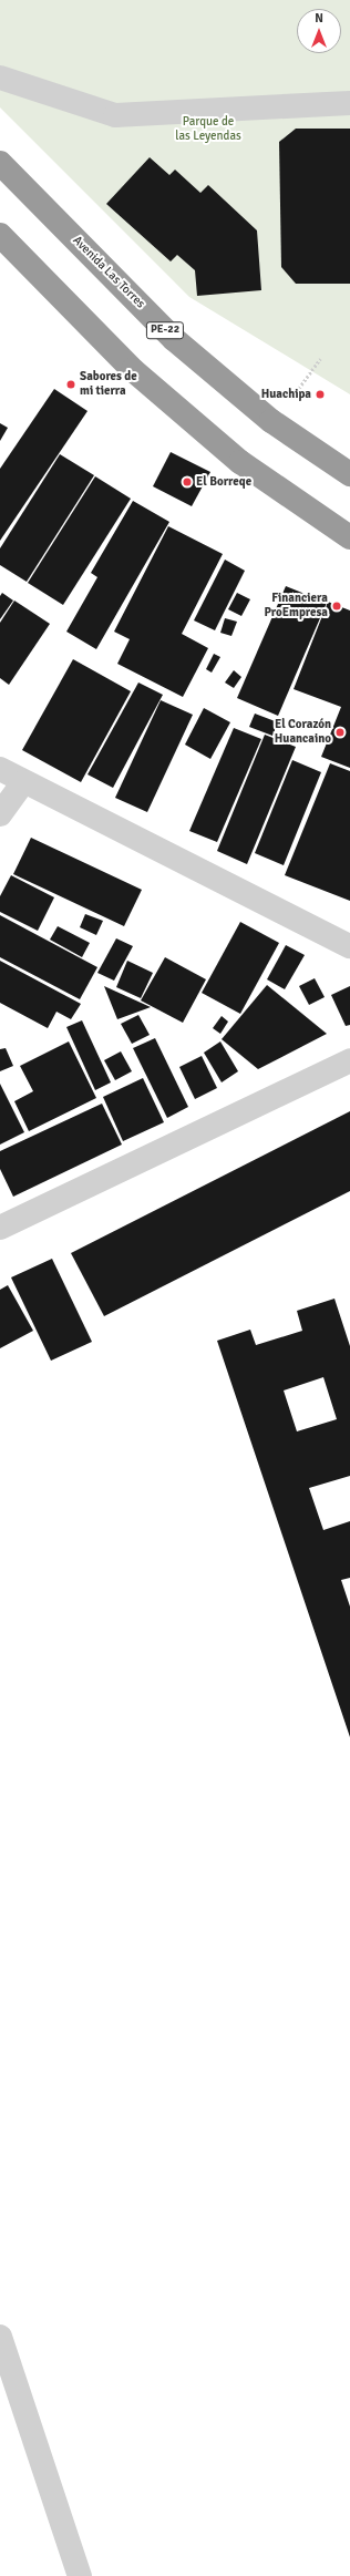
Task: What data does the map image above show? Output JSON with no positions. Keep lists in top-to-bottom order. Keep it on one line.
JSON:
{"streets":{"highway":["Avenida Las Torres","PE-22"]},"parks":["Parque de las Leyendas"],"places":["Sabores de mi tierra","Huachipa","El Borreqe","Financiera ProEmpresa","El Corazón Huancaino"],"north":"top"}
